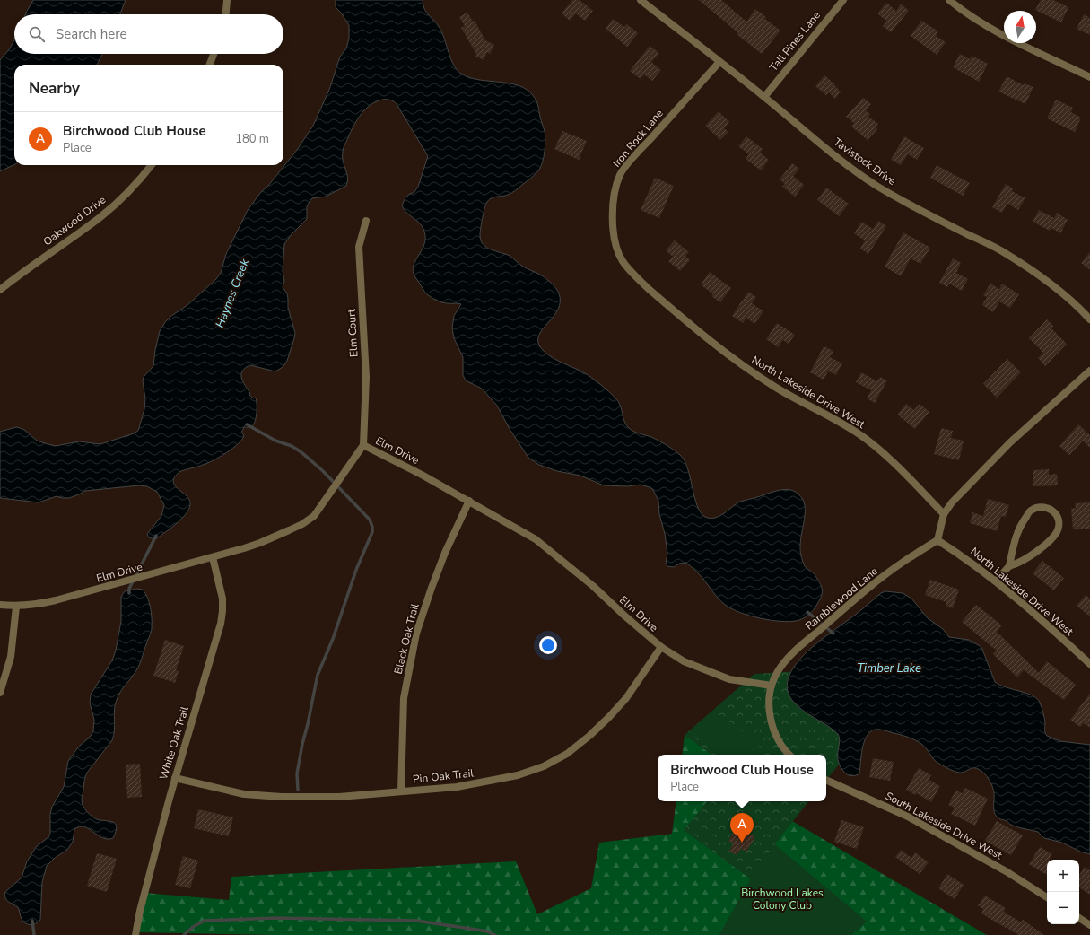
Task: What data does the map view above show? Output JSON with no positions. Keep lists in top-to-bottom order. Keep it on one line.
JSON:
{"streets":{"street":["Tall Pines Lane","Iron Rock Lane","Tavistock Drive","Oakwood Drive","Elm Court","North Lakeside Drive West","Elm Drive","Ramblewood Lane","Black Oak Trail","White Oak Trail","Pin Oak Trail","South Lakeside Drive West"]},"crossings":[["Tall Pines Lane","Tavistock Drive"],["Iron Rock Lane","Tavistock Drive"],["Iron Rock Lane","North Lakeside Drive West"],["Elm Court","Elm Drive"],["North Lakeside Drive West","Ramblewood Lane"],["Elm Drive","Ramblewood Lane"],["Elm Drive","Black Oak Trail"],["Elm Drive","White Oak Trail"],["Elm Drive","Pin Oak Trail"],["Black Oak Trail","Pin Oak Trail"],["White Oak Trail","Pin Oak Trail"]],"water":["Haynes Creek","Timber Lake"],"parks":["Birchwood Lakes Colony Club"],"north":"top","page":{"search":"Search here","heading":"Nearby","list":[{"mark":"A","name":"Birchwood Club House","note":"Place","value":"180 m"}],"popup":["Birchwood Club House","Place"],"pins":"A","map_buttons":["+","−"]}}
